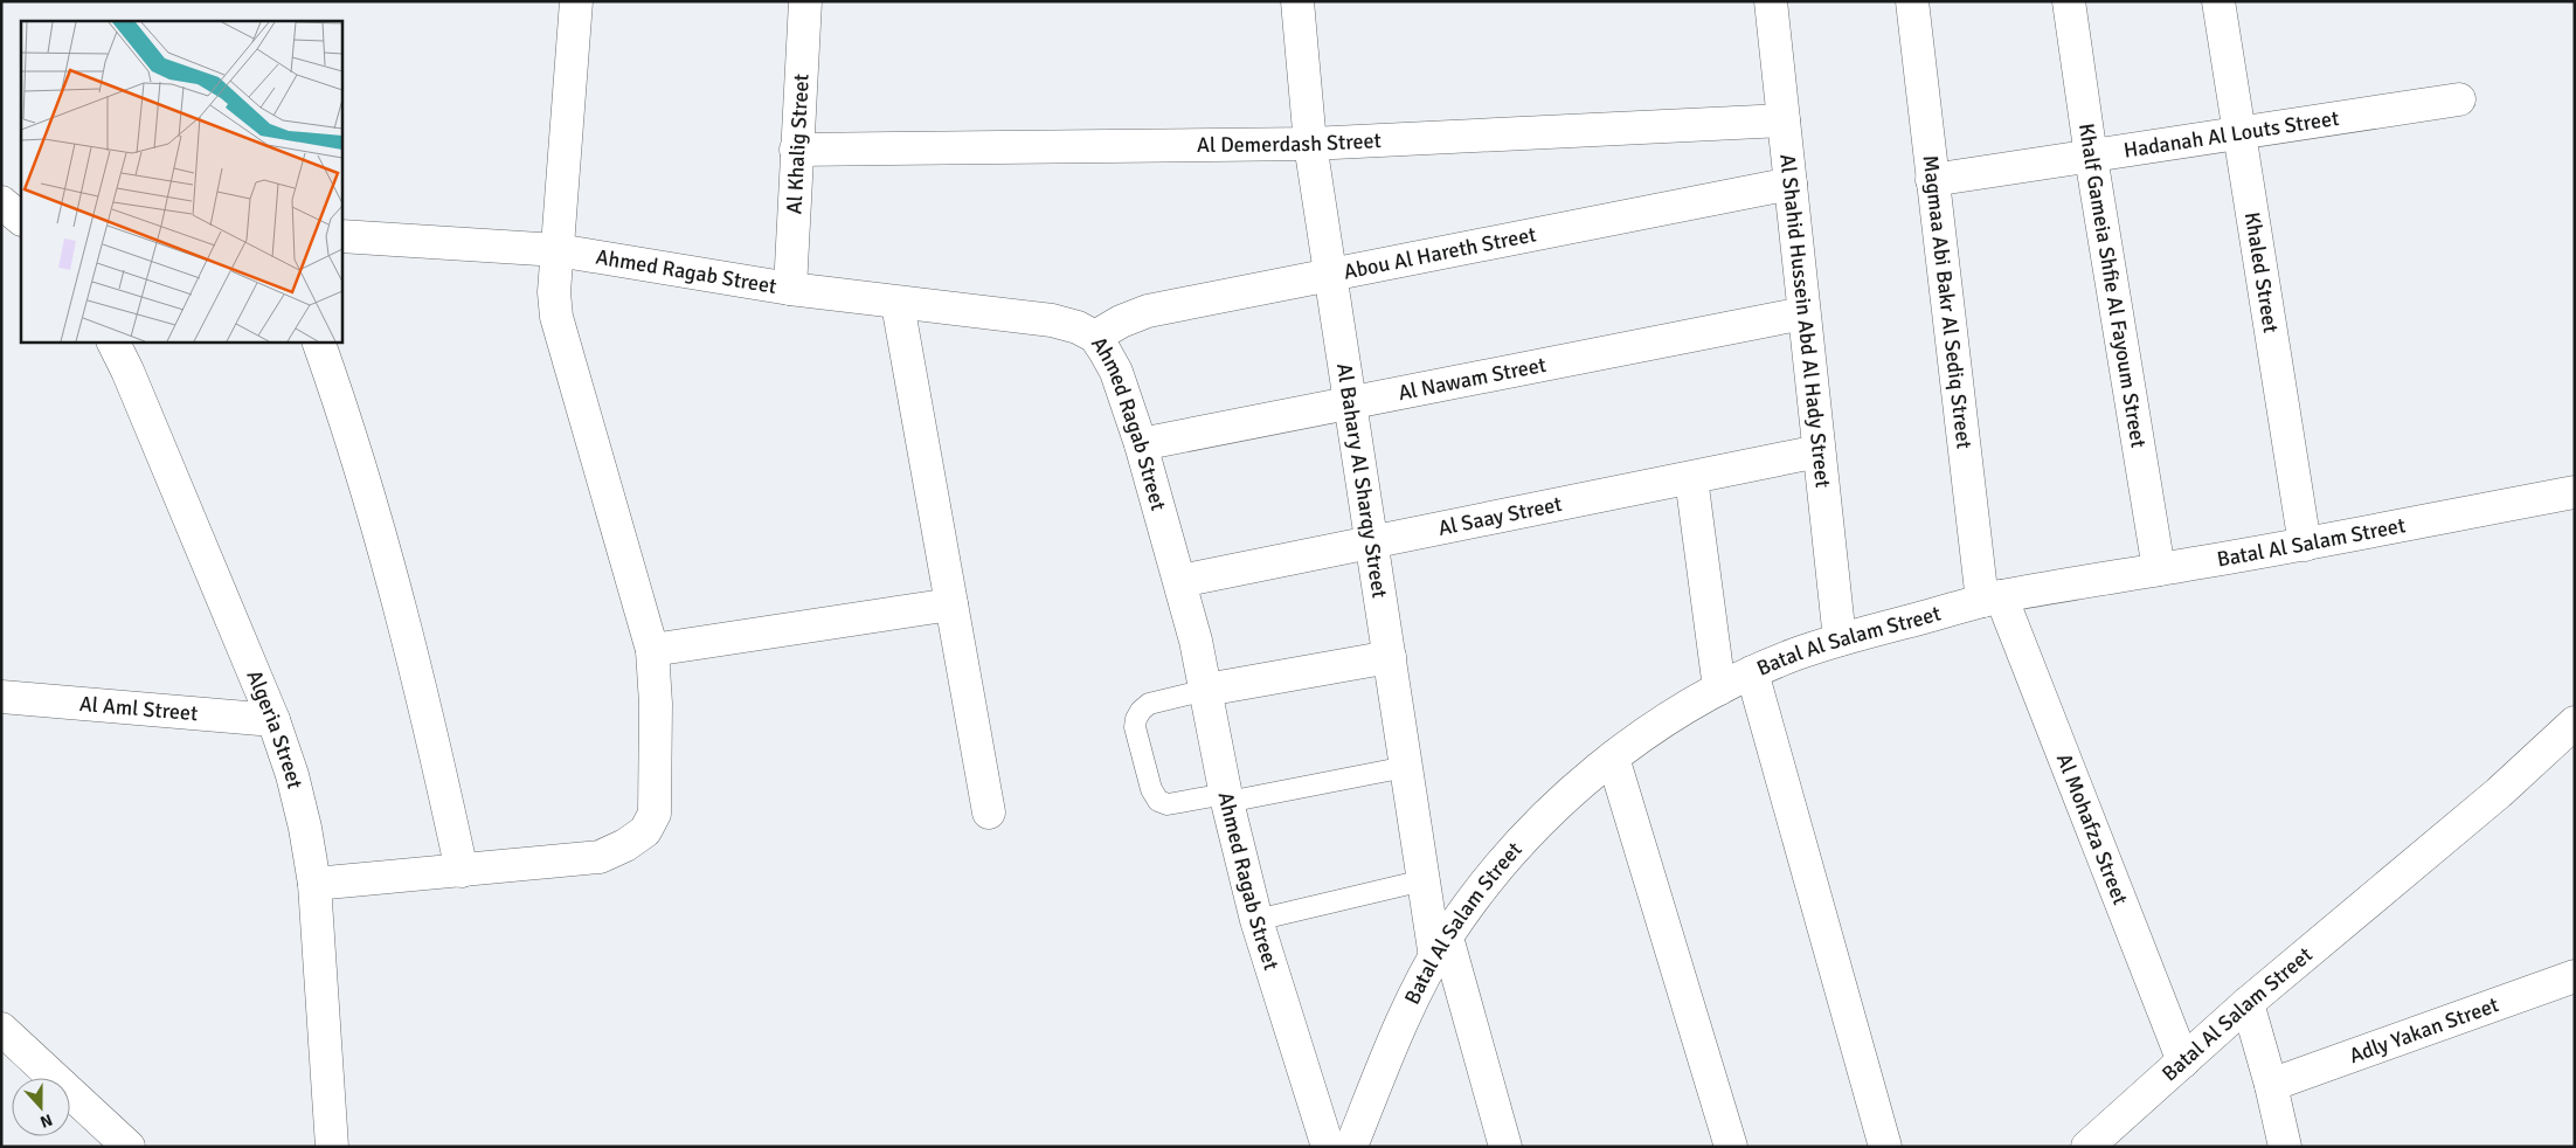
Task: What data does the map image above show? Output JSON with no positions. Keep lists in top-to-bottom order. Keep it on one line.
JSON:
{"streets":{"street":["Hadanah Al Louts Street","Al Demerdash Street","Al Khalig Street","Abou Al Hareth Street","Ahmed Ragab Street","Khaled Street","Khalf Gameia Shfie Al Fayoum Street","Magmaa Abi Bakr Al Sediq Street","Al Shahid Hussein Abd Al Hady Street","Al Nawam Street","Al Bahary Al Sharqy Street","Al Saay Street","Batal Al Salam Street","Al Aml Street","Algeria Street","Al Mohafza Street","Adly Yakan Street"]},"crossings":[["Hadanah Al Louts Street","Khaled Street"],["Hadanah Al Louts Street","Khalf Gameia Shfie Al Fayoum Street"],["Hadanah Al Louts Street","Magmaa Abi Bakr Al Sediq Street"],["Al Demerdash Street","Al Khalig Street"],["Al Demerdash Street","Al Shahid Hussein Abd Al Hady Street"],["Al Demerdash Street","Al Bahary Al Sharqy Street"],["Al Khalig Street","Ahmed Ragab Street"],["Abou Al Hareth Street","Ahmed Ragab Street"],["Abou Al Hareth Street","Al Shahid Hussein Abd Al Hady Street"],["Abou Al Hareth Street","Al Bahary Al Sharqy Street"],["Ahmed Ragab Street","Al Nawam Street"],["Ahmed Ragab Street","Al Saay Street"],["Khaled Street","Batal Al Salam Street"],["Khalf Gameia Shfie Al Fayoum Street","Batal Al Salam Street"],["Magmaa Abi Bakr Al Sediq Street","Batal Al Salam Street"],["Magmaa Abi Bakr Al Sediq Street","Al Mohafza Street"],["Al Shahid Hussein Abd Al Hady Street","Al Nawam Street"],["Al Shahid Hussein Abd Al Hady Street","Al Saay Street"],["Al Shahid Hussein Abd Al Hady Street","Batal Al Salam Street"],["Al Nawam Street","Al Bahary Al Sharqy Street"],["Al Bahary Al Sharqy Street","Al Saay Street"],["Al Bahary Al Sharqy Street","Batal Al Salam Street"],["Batal Al Salam Street","Al Mohafza Street"],["Al Aml Street","Algeria Street"]],"north":"bottom"}
